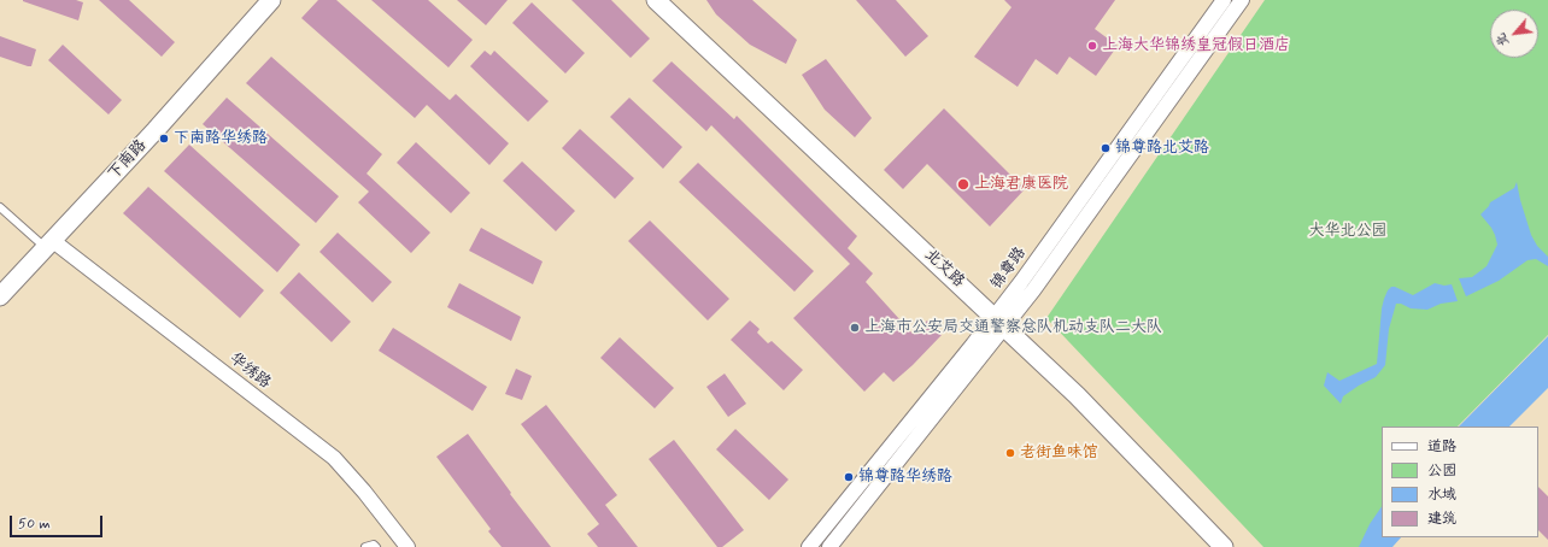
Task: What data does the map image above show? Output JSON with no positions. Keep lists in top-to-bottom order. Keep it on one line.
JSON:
{"streets":{"street":["下南路","北艾路","锦尊路","华绣路"]},"crossings":[["下南路","华绣路"],["北艾路","锦尊路"]],"parks":["大华北公园"],"places":["上海大华锦绣皇冠假日酒店","下南路华绣路","锦尊路北艾路","上海君康医院","上海市公安局交通警察总队机动支队二大队","老街鱼味馆","锦尊路华绣路"],"legend":["道路","公园","水域","建筑"],"scale_bar":"50 m","north":"bottom left"}
